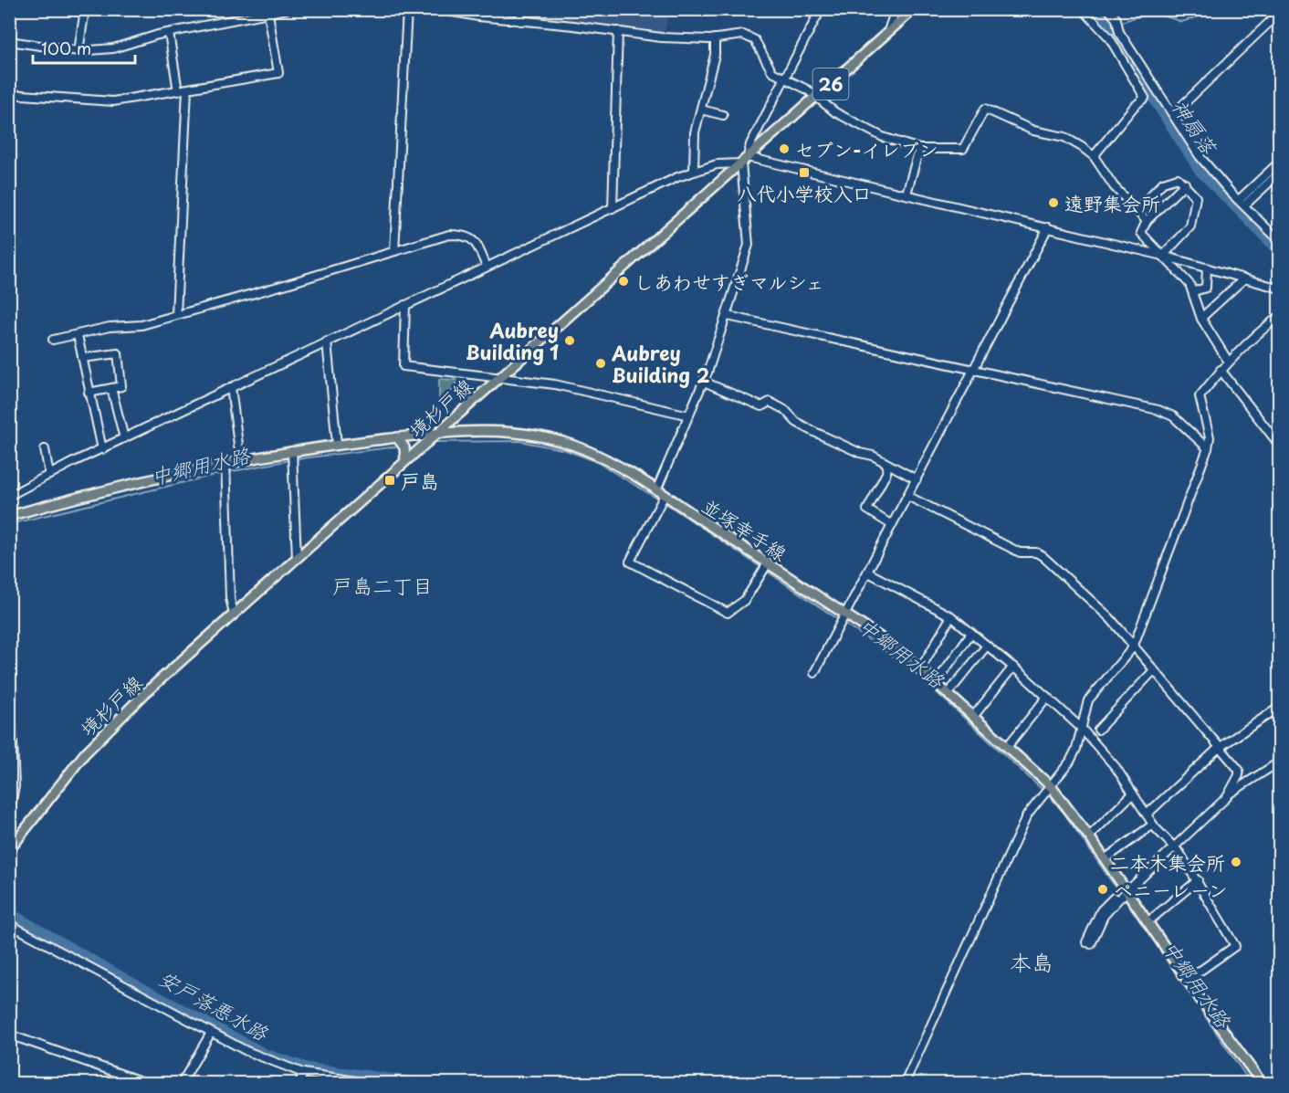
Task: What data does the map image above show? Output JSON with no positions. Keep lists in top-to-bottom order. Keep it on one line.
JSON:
{"streets":{"main road":["26","境杉戸線","並塚幸手線"]},"crossings":[["境杉戸線","並塚幸手線"]],"districts":["戸島二丁目","本島"],"water":["神扇落","中郷用水路","安戸落悪水路"],"places":{"other":["セブン-イレブン","遠野集会所","しあわせすぎマルシェ","Aubrey Building 1","Aubrey Building 2","二本木集会所","ペニーレーン"],"transit":["八代小学校入口","戸島"]},"scale_bar":"100 m"}
